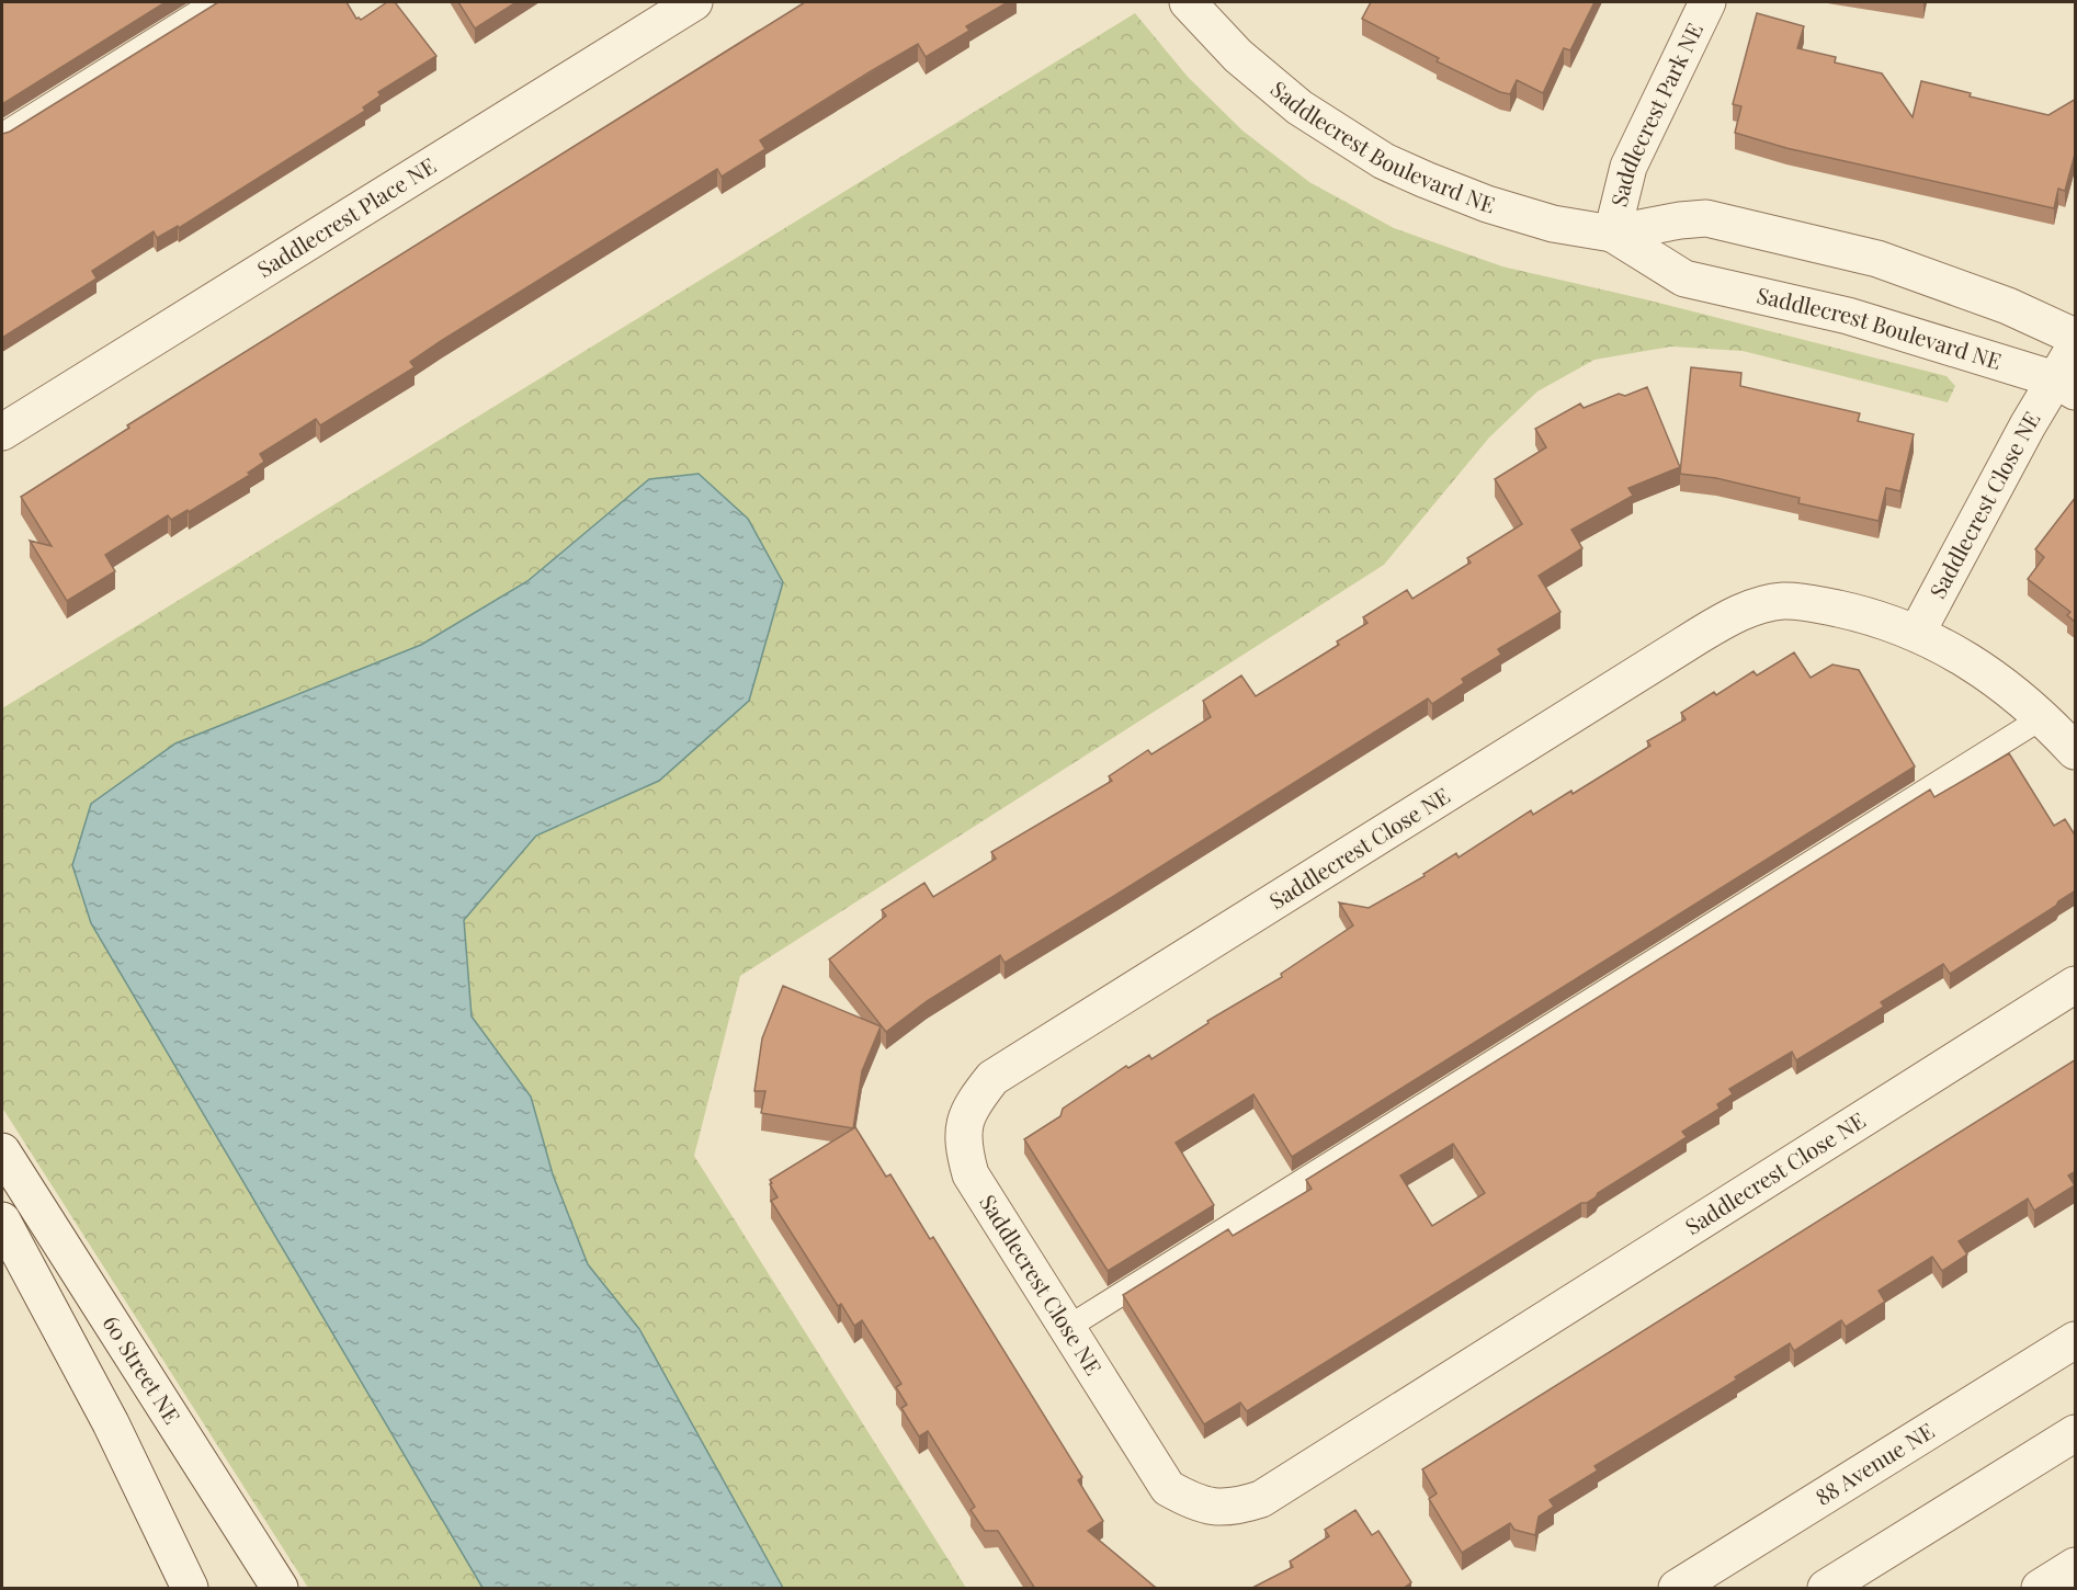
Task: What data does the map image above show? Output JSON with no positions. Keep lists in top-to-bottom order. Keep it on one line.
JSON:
{"streets":{"street":["Saddlecrest Park NE","Saddlecrest Boulevard NE","Saddlecrest Place NE","Saddlecrest Close NE","60 Street NE","88 Avenue NE"]},"crossings":[["Saddlecrest Park NE","Saddlecrest Boulevard NE"],["Saddlecrest Boulevard NE","Saddlecrest Close NE"]]}
